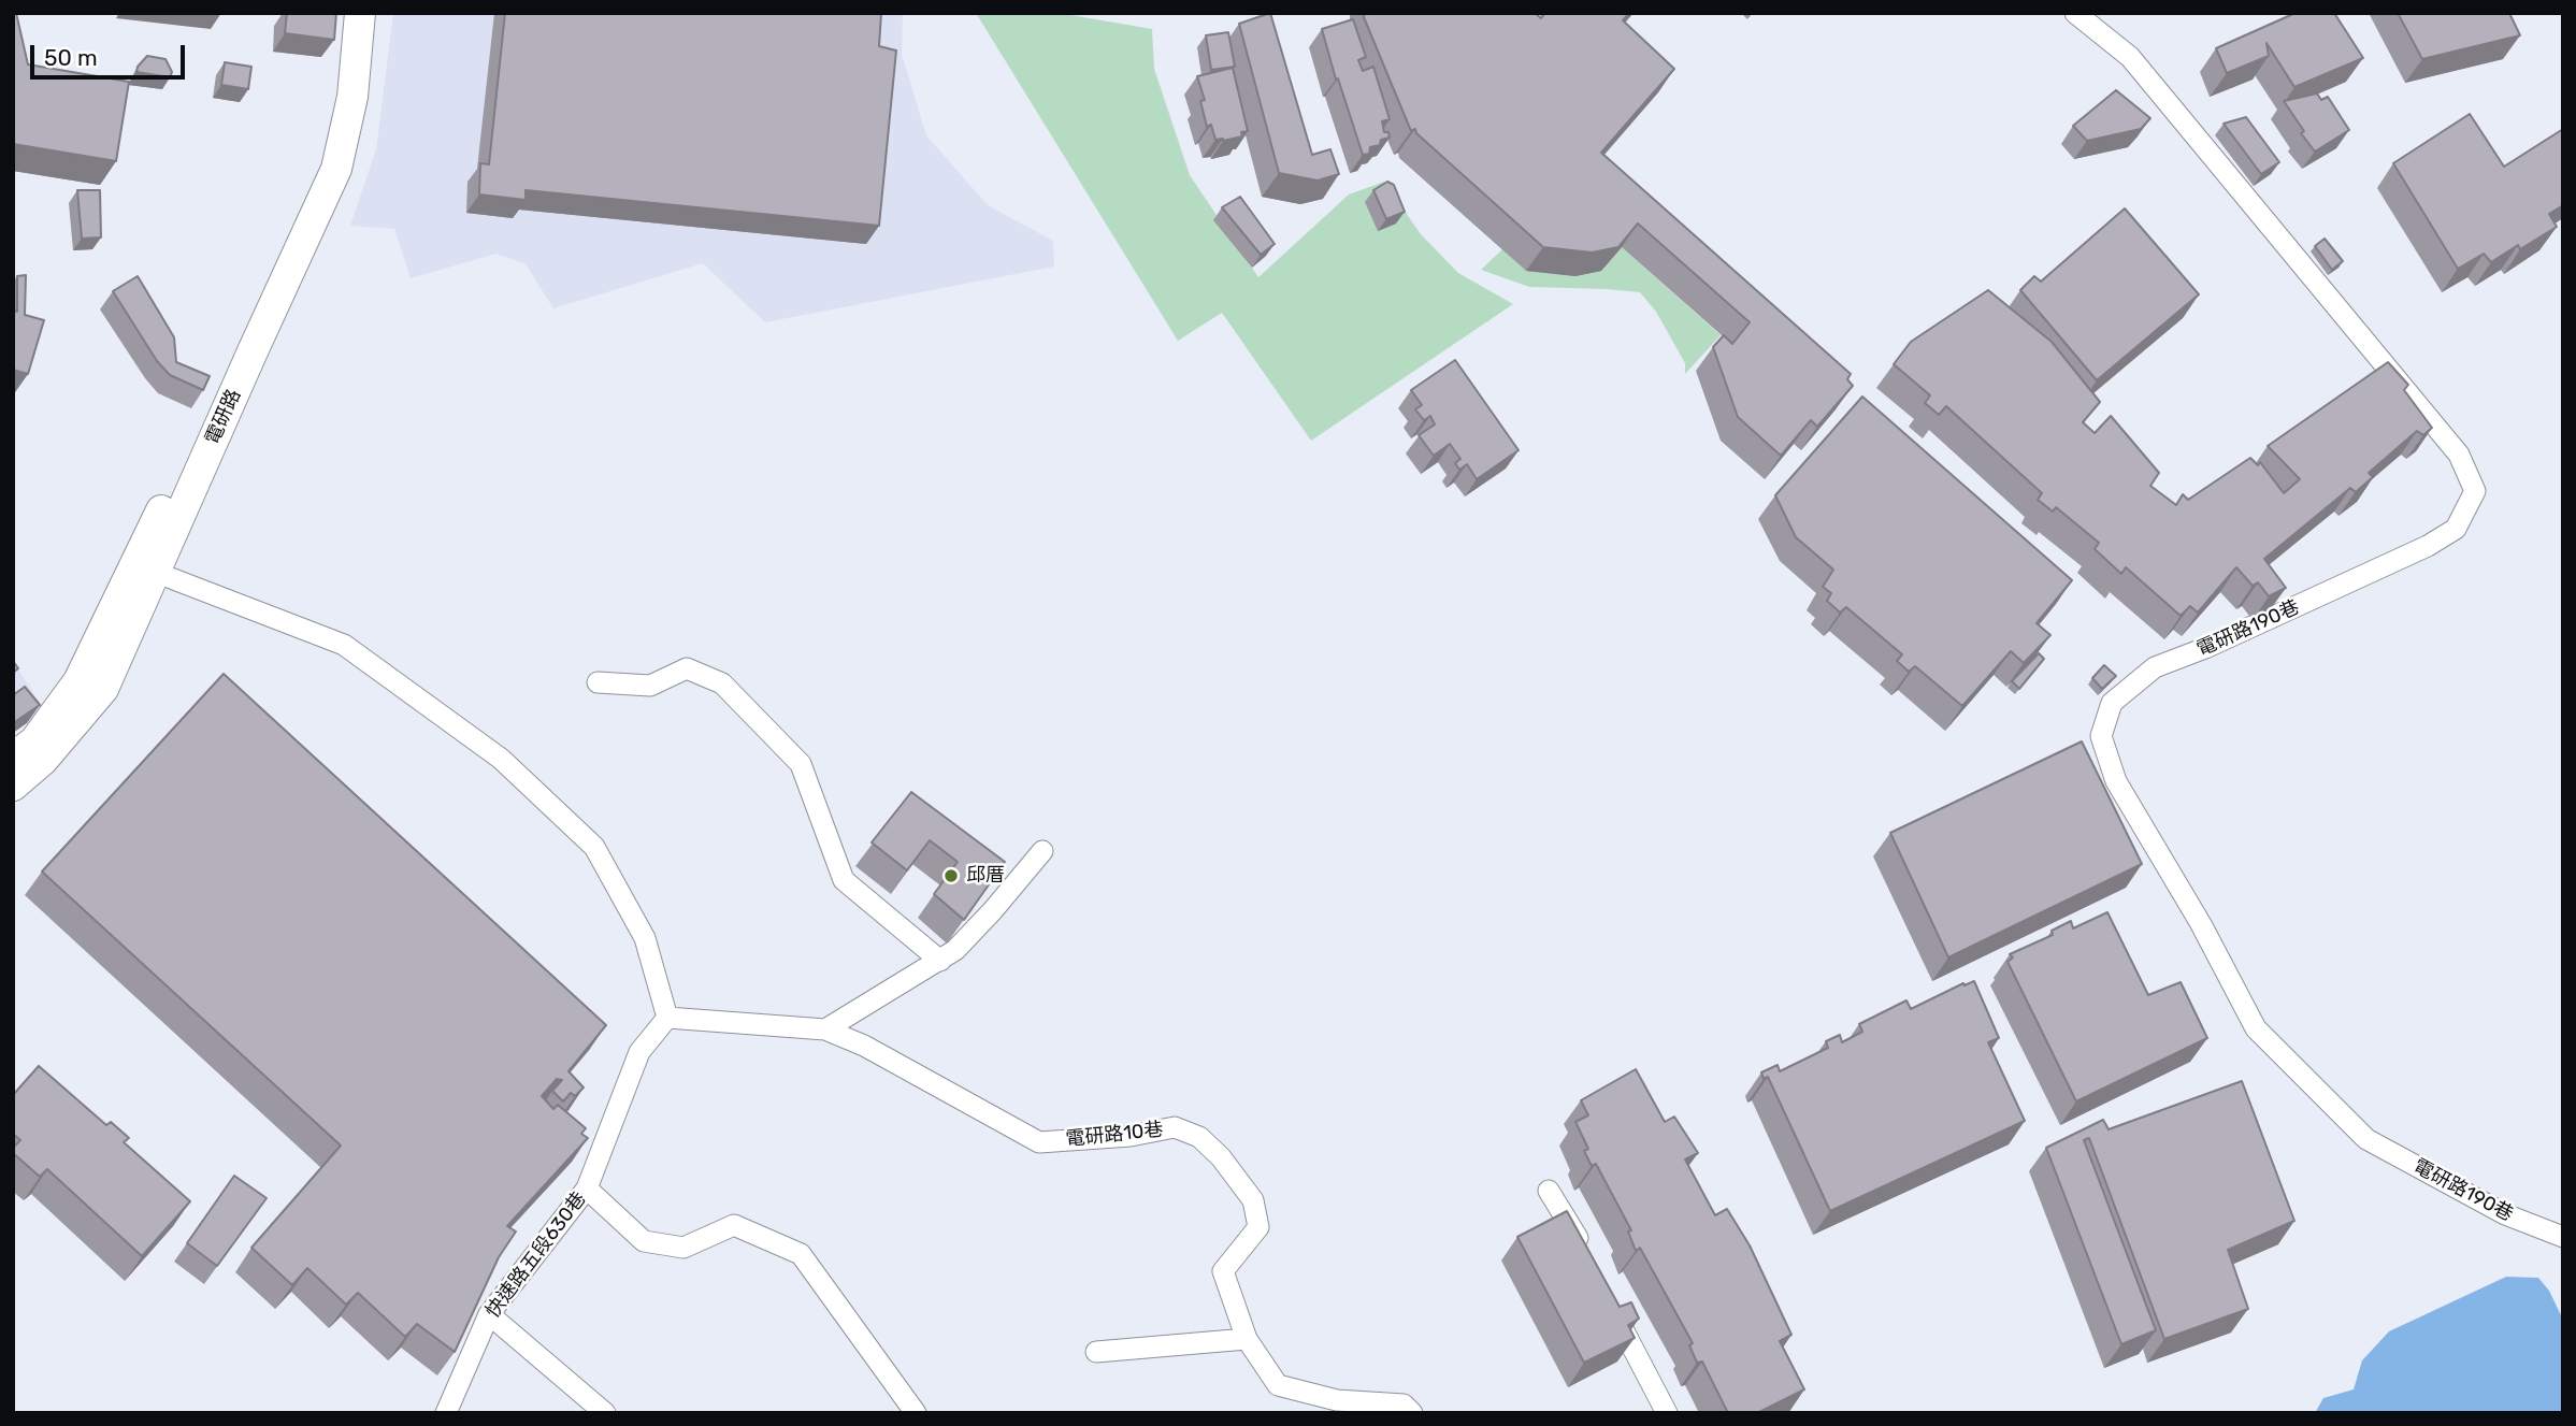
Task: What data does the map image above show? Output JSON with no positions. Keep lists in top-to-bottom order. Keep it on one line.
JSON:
{"streets":{"street":["電研路","電研路190巷","電研路10巷","快速路五段630巷"]},"crossings":[["電研路10巷","快速路五段630巷"]],"places":["邱厝"],"scale_bar":"50 m"}
